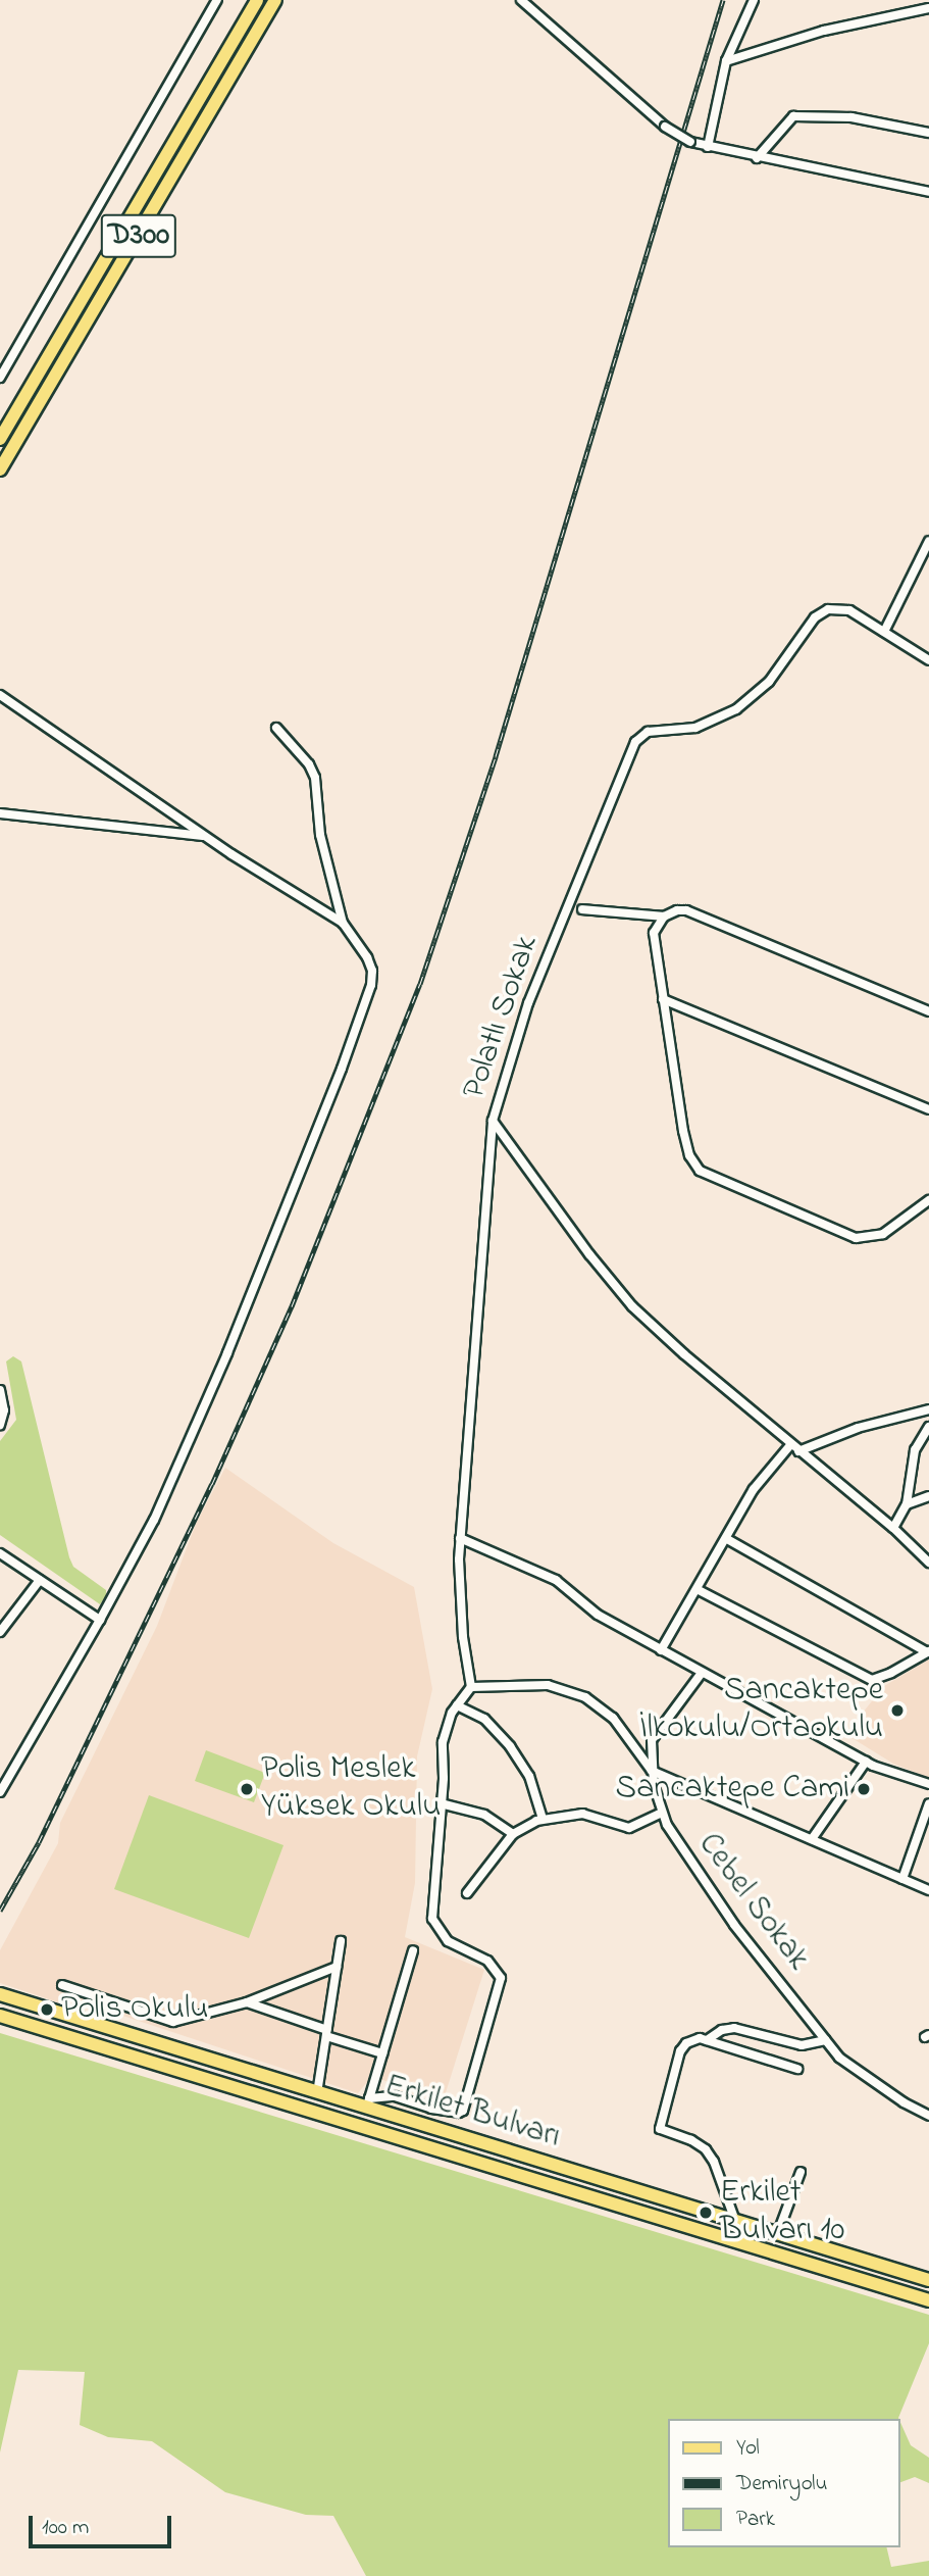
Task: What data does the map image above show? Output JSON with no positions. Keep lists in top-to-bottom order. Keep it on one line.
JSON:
{"streets":{"main road":["D300","Erkilet Bulvarı"],"street":["Polatlı Sokak","Cebel Sokak"]},"places":["Sancaktepe İlkokulu/Ortaokulu","Polis Meslek Yüksek Okulu","Sancaktepe Cami","Polis Okulu","Erkilet Bulvarı 10"],"legend":["Yol","Demiryolu","Park"],"scale_bar":"100 m"}
